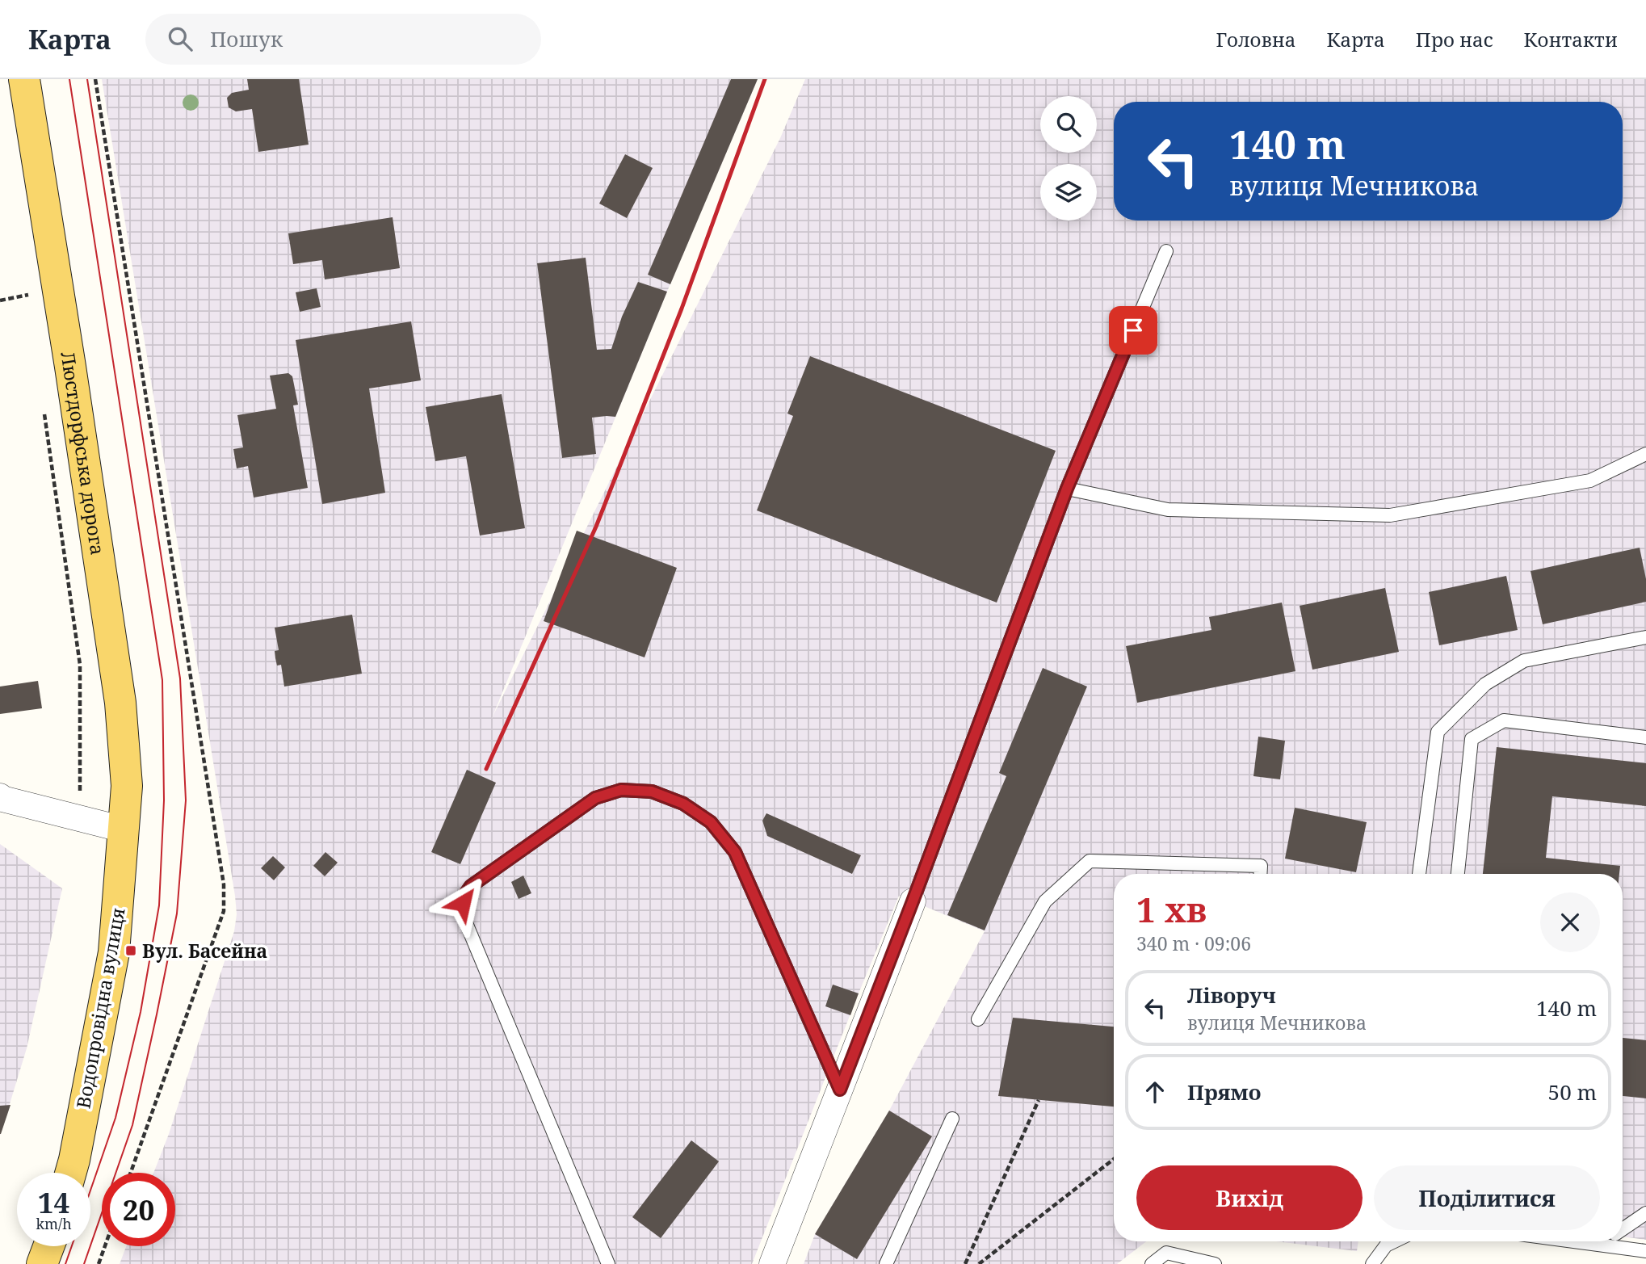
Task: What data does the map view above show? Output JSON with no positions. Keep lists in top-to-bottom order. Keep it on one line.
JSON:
{"streets":{"main road":["Люстдорфська дорога","Водопровідна вулиця"]},"crossings":[["Люстдорфська дорога","Водопровідна вулиця"]],"places":{"transit":["Вул. Басейна"]},"page":{"header":"Карта","search":"Пошук","nav":["Головна","Карта","Про нас","Контакти"],"turn":["140 m","вулиця Мечникова"],"heading":["1 хв","340 m · 09:06"],"list":[{"name":"Ліворуч","note":"вулиця Мечникова","value":"140 m"},{"name":"Прямо","value":"50 m"}],"buttons":["Вихід","Поділитися"],"speed":"14 km/h","limit":"20"}}
